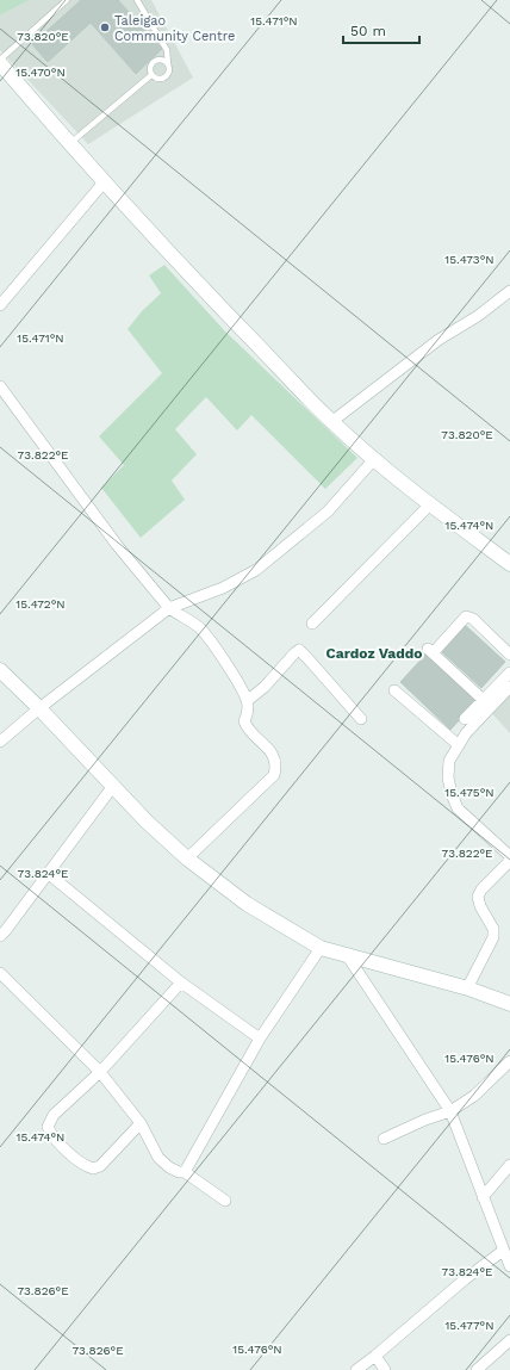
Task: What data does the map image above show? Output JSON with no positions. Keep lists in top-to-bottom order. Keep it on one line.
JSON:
{"districts":["Cardoz Vaddo"],"places":["Taleigao Community Centre"],"scale_bar":"50 m","coordinates":["15.471°N","73.820°E","15.470°N","15.473°N","73.822°E","15.474°N","15.472°N","15.475°N","73.824°E","15.476°N","73.826°E","15.477°N"]}
